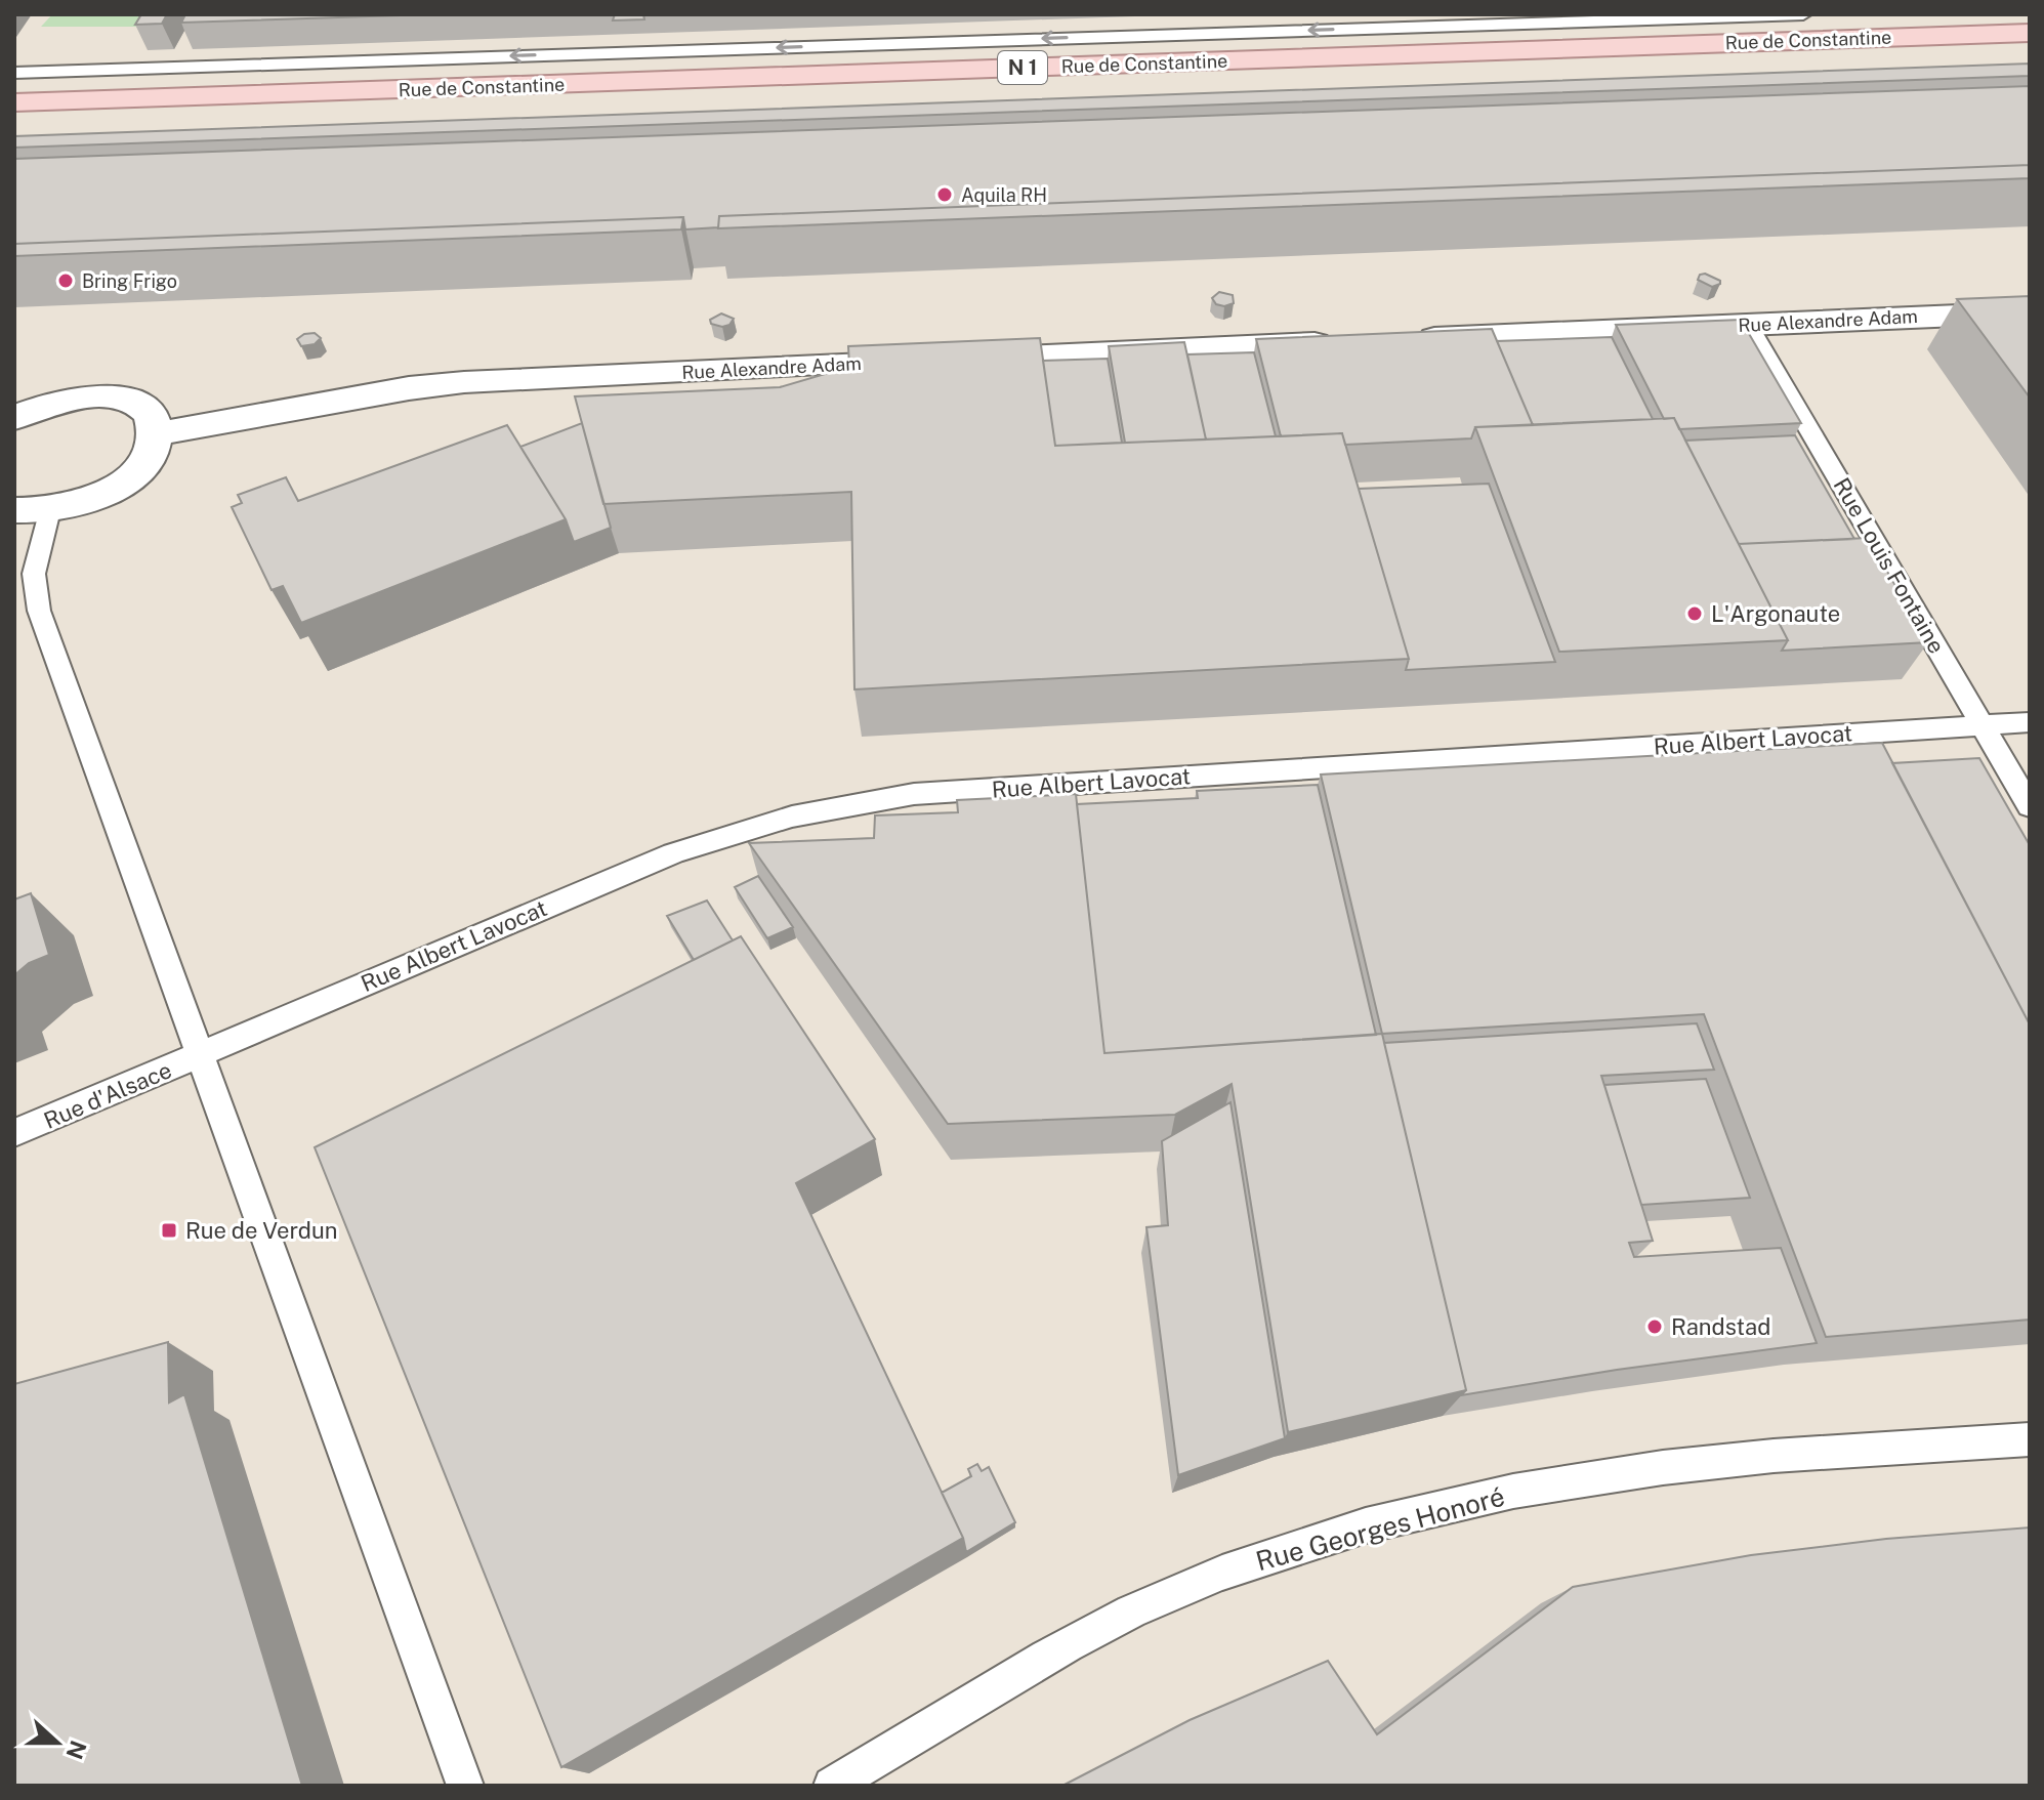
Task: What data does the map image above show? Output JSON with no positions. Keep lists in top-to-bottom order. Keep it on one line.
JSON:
{"streets":{"main road":["Rue de Constantine","N 1"],"street":["Rue Alexandre Adam"],"lane":["Rue Louis Fontaine","Rue Albert Lavocat","Rue d'Alsace","Rue Georges Honoré"]},"crossings":[["Rue Alexandre Adam","Rue Louis Fontaine"],["Rue Louis Fontaine","Rue Albert Lavocat"],["Rue Albert Lavocat","Rue d'Alsace"]],"places":{"other":["Aquila RH","Bring Frigo","L'Argonaute","Randstad"],"transit":["Rue de Verdun"]},"north":"right"}
